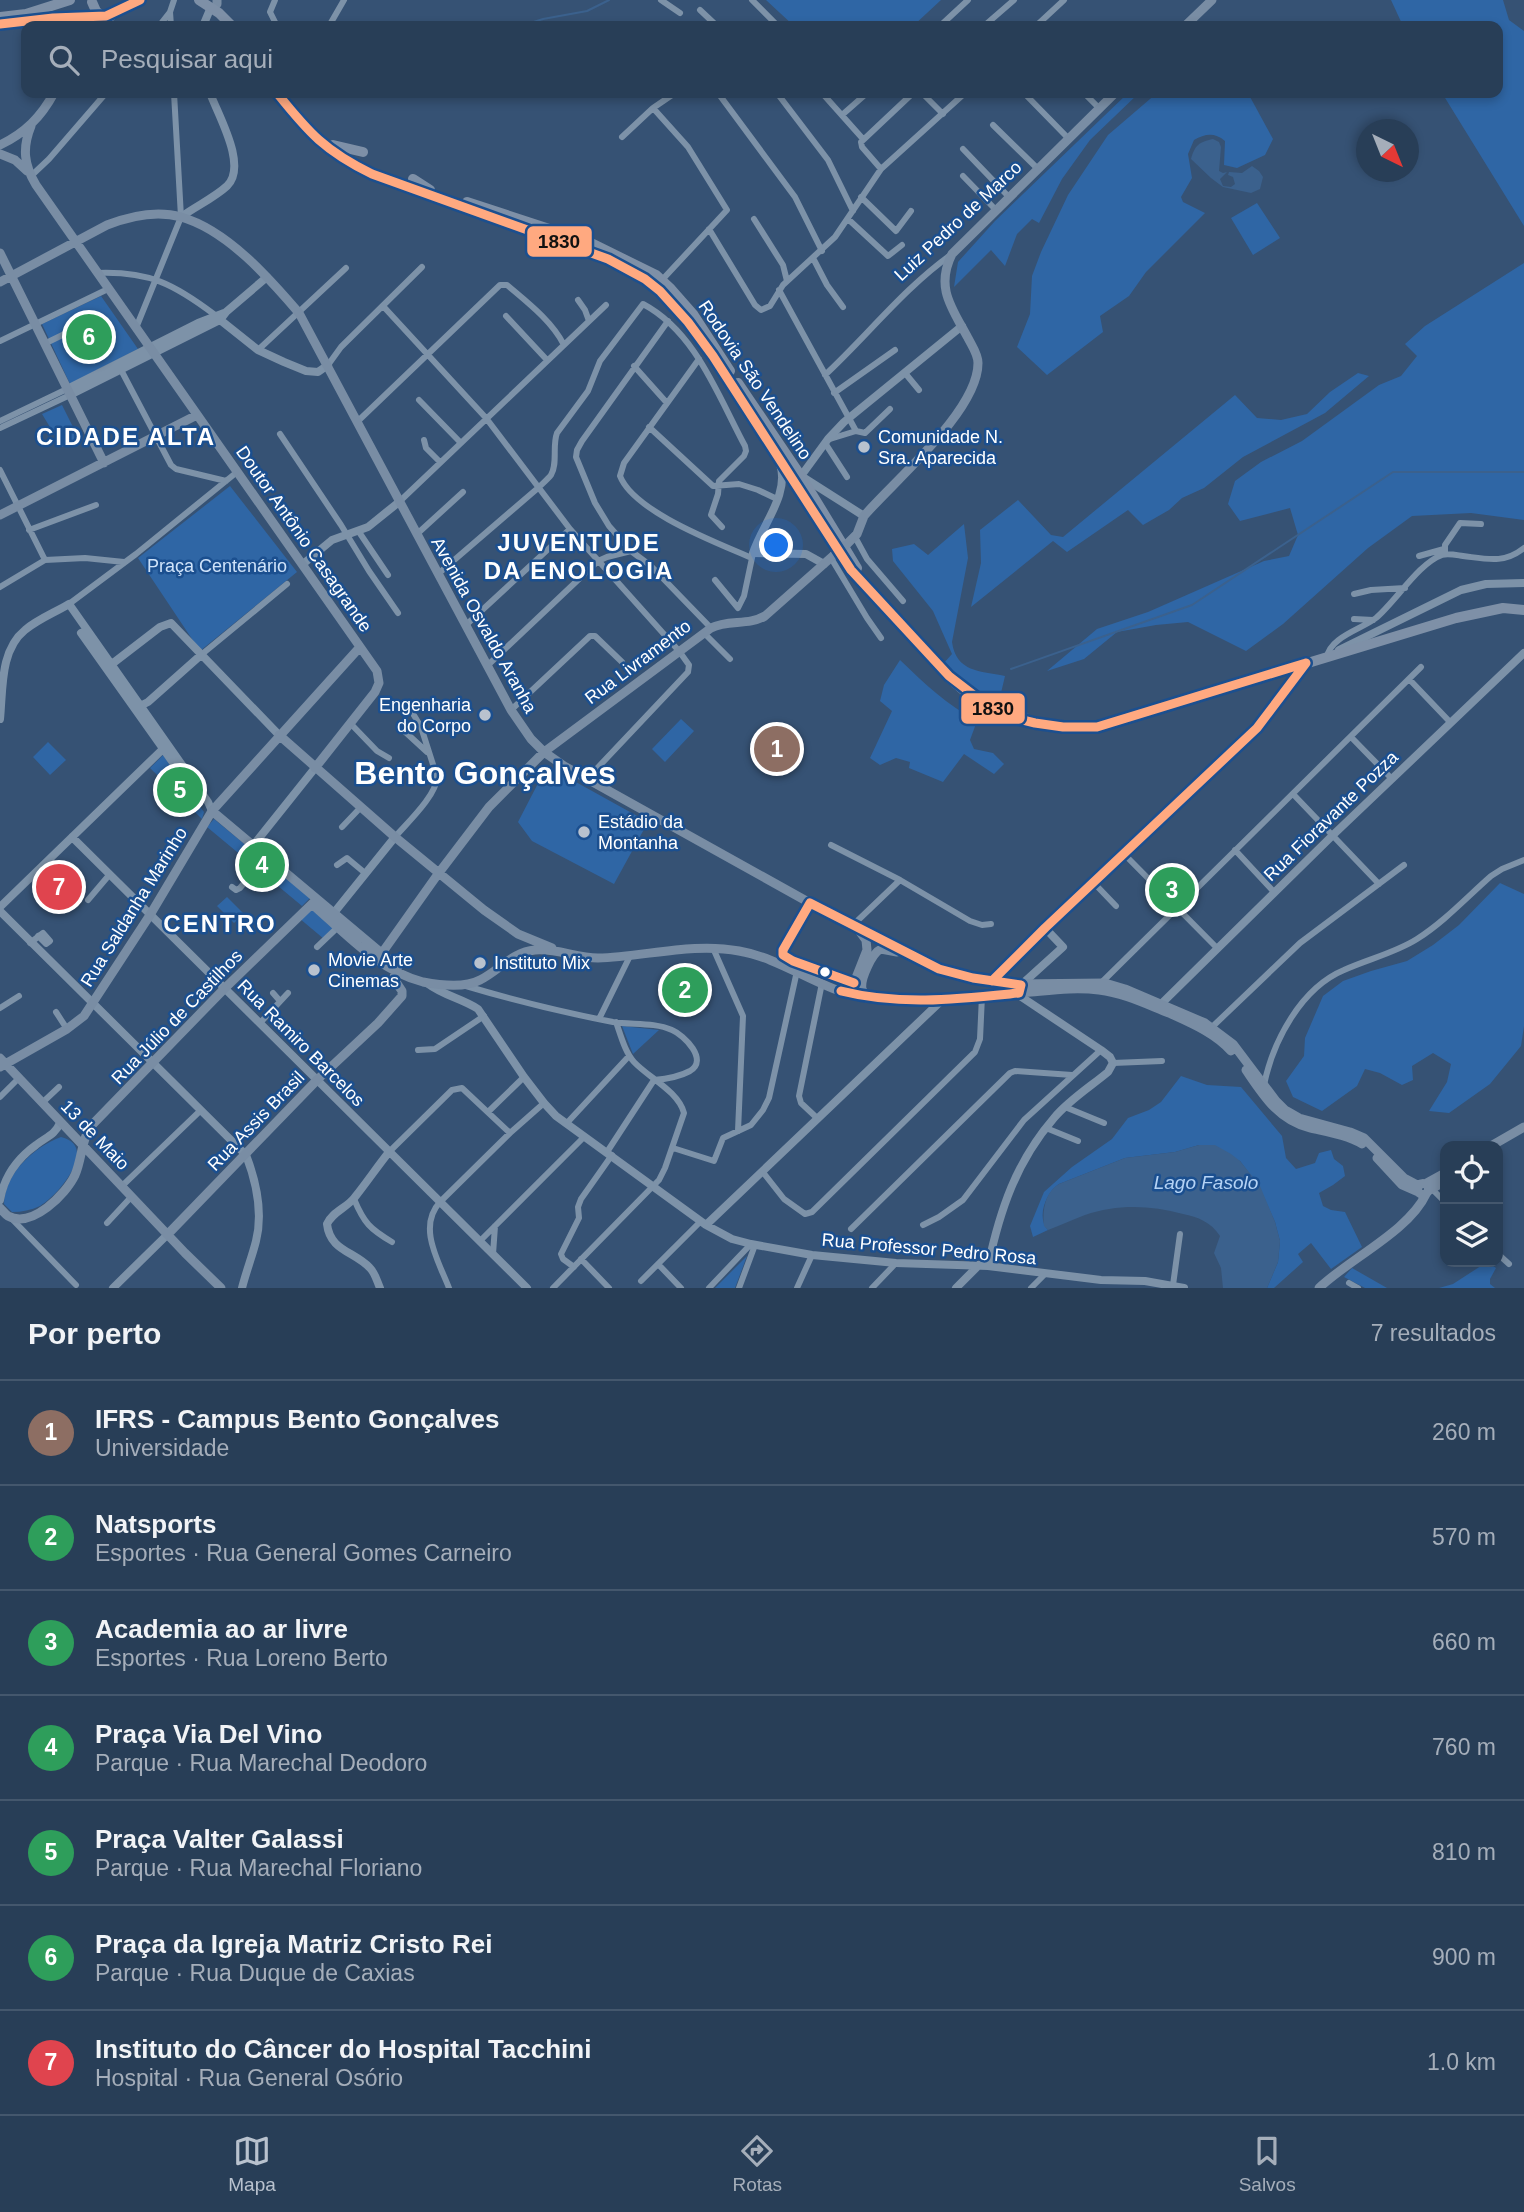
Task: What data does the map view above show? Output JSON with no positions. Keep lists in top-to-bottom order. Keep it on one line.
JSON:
{"streets":{"highway":["Rodovia São Vendelino"],"main road":["Luiz Pedro de Marco","Doutor Antônio Casagrande","Avenida Osvaldo Aranha","Rua Livramento","Rua Saldanha Marinho","Rua Júlio de Castilhos","Rua Assis Brasil","13 de Maio"],"street":["Rua Fioravante Pozza","Rua Ramiro Barcelos","Rua Professor Pedro Rosa"]},"crossings":[["Luiz Pedro de Marco","Rua Livramento"],["Doutor Antônio Casagrande","Avenida Osvaldo Aranha"],["Doutor Antônio Casagrande","Rua Saldanha Marinho"],["Avenida Osvaldo Aranha","Rua Livramento"],["Rua Saldanha Marinho","Rua Ramiro Barcelos"],["Rua Saldanha Marinho","13 de Maio"],["Rua Júlio de Castilhos","Rua Ramiro Barcelos"],["Rua Júlio de Castilhos","13 de Maio"],["Rua Ramiro Barcelos","Rua Assis Brasil"],["Rua Assis Brasil","13 de Maio"]],"districts":["CIDADE ALTA","JUVENTUDE DA ENOLOGIA","Bento Gonçalves","CENTRO"],"water":["Lago Fasolo"],"parks":["Praça Centenário"],"places":["Comunidade N. Sra. Aparecida","Engenharia do Corpo","Estádio da Montanha","Instituto Mix","Movie Arte Cinemas"],"lines":["transit line 1830"],"north":"bottom right","page":{"search":"Pesquisar aqui","pins":["6","1","5","4","7","3","2"],"heading":["Por perto","7 resultados"],"list":[{"mark":"1","name":"IFRS - Campus Bento Gonçalves","note":"Universidade","value":"260 m"},{"mark":"2","name":"Natsports","note":"Esportes · Rua General Gomes Carneiro","value":"570 m"},{"mark":"3","name":"Academia ao ar livre","note":"Esportes · Rua Loreno Berto","value":"660 m"},{"mark":"4","name":"Praça Via Del Vino","note":"Parque · Rua Marechal Deodoro","value":"760 m"},{"mark":"5","name":"Praça Valter Galassi","note":"Parque · Rua Marechal Floriano","value":"810 m"},{"mark":"6","name":"Praça da Igreja Matriz Cristo Rei","note":"Parque · Rua Duque de Caxias","value":"900 m"},{"mark":"7","name":"Instituto do Câncer do Hospital Tacchini","note":"Hospital · Rua General Osório","value":"1.0 km"}],"nav":["Mapa","Rotas","Salvos"]}}
